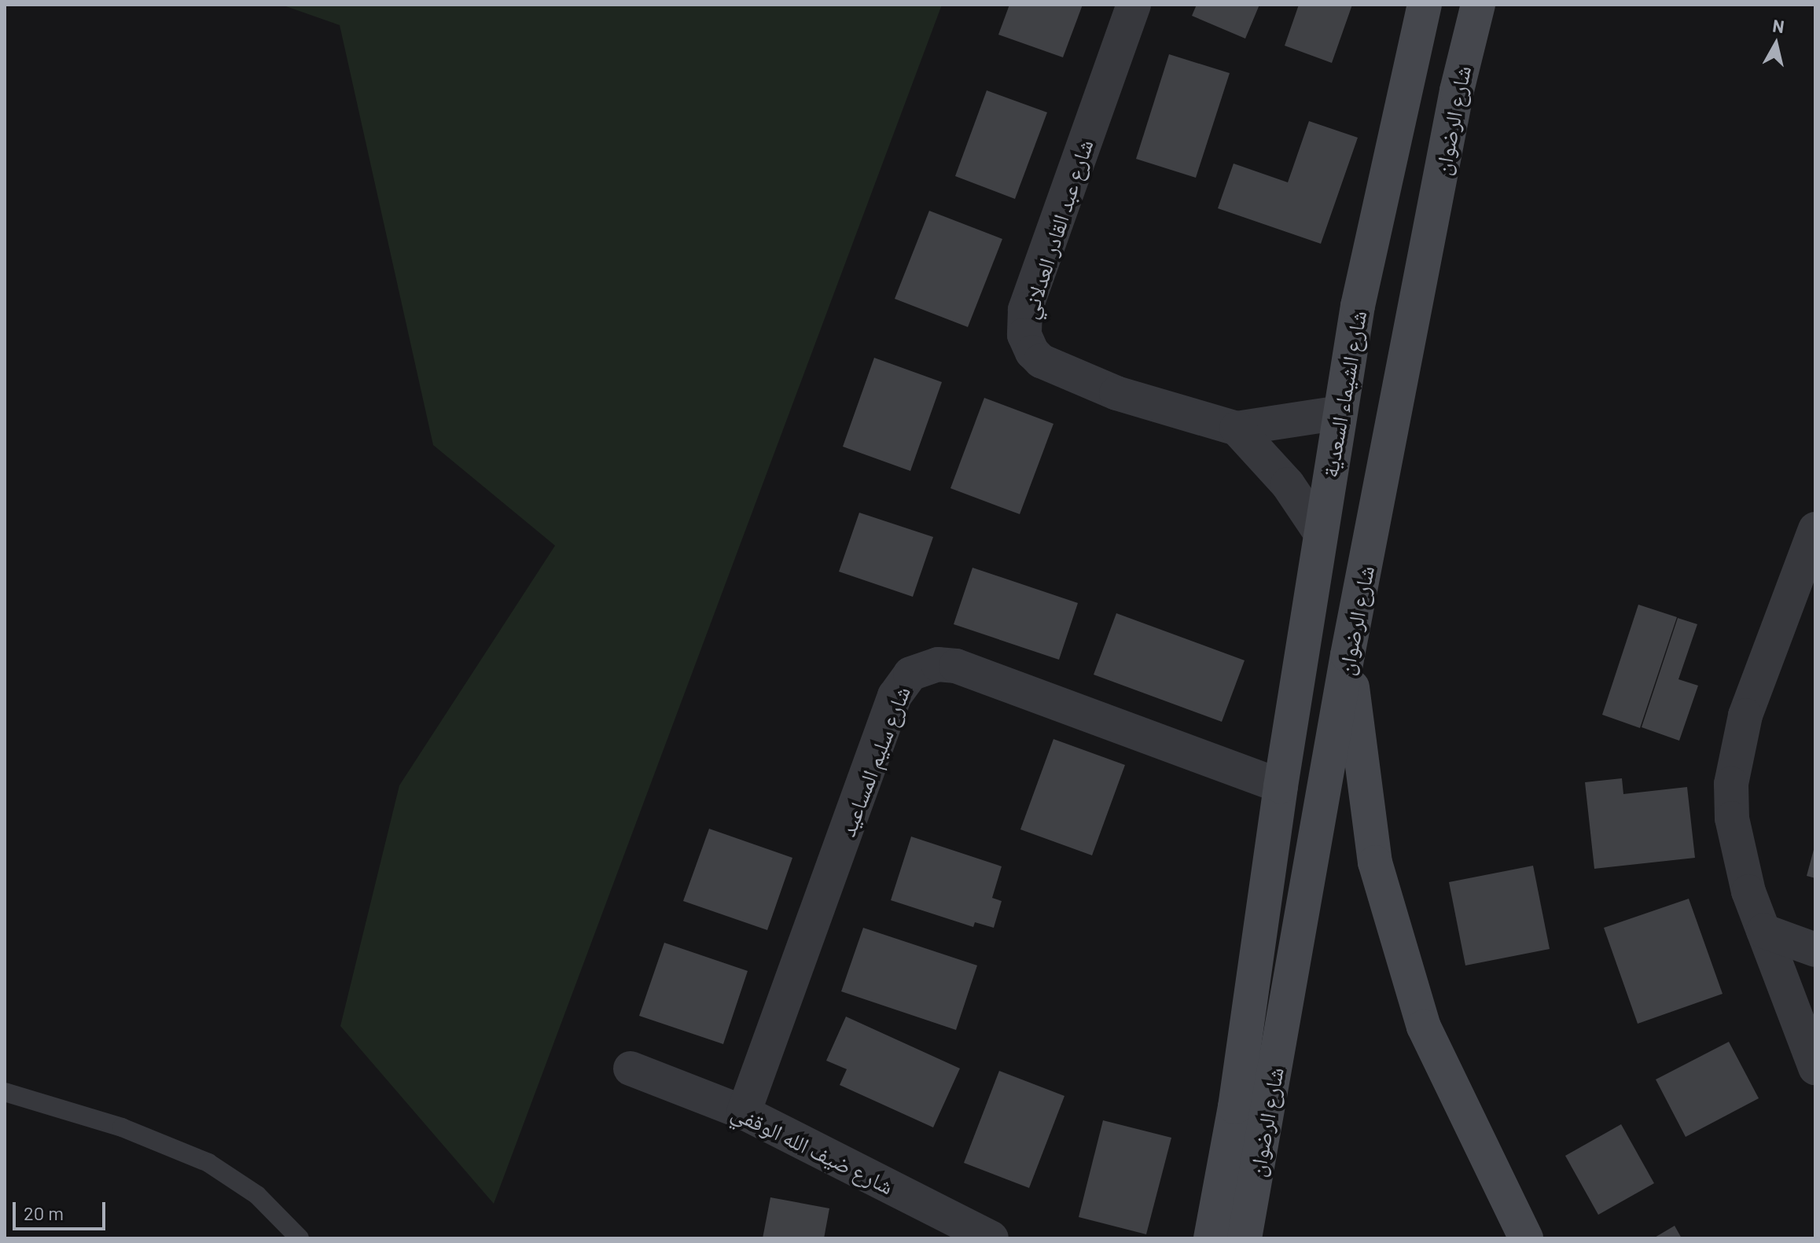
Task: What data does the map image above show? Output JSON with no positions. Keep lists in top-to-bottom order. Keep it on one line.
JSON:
{"streets":{"main road":["شارع الرضوان","شارع الشيماء السعدية"],"street":["شارع عبد القادر العدلاني","شارع سليم المساعيد","شارع ضيف الله الوقفي"]},"crossings":[["شارع الرضوان","شارع الشيماء السعدية"],["شارع الرضوان","شارع سليم المساعيد"],["شارع عبد القادر العدلاني","شارع الشيماء السعدية"],["شارع الشيماء السعدية","شارع سليم المساعيد"],["شارع سليم المساعيد","شارع ضيف الله الوقفي"]],"scale_bar":"20 m","north":"top"}
